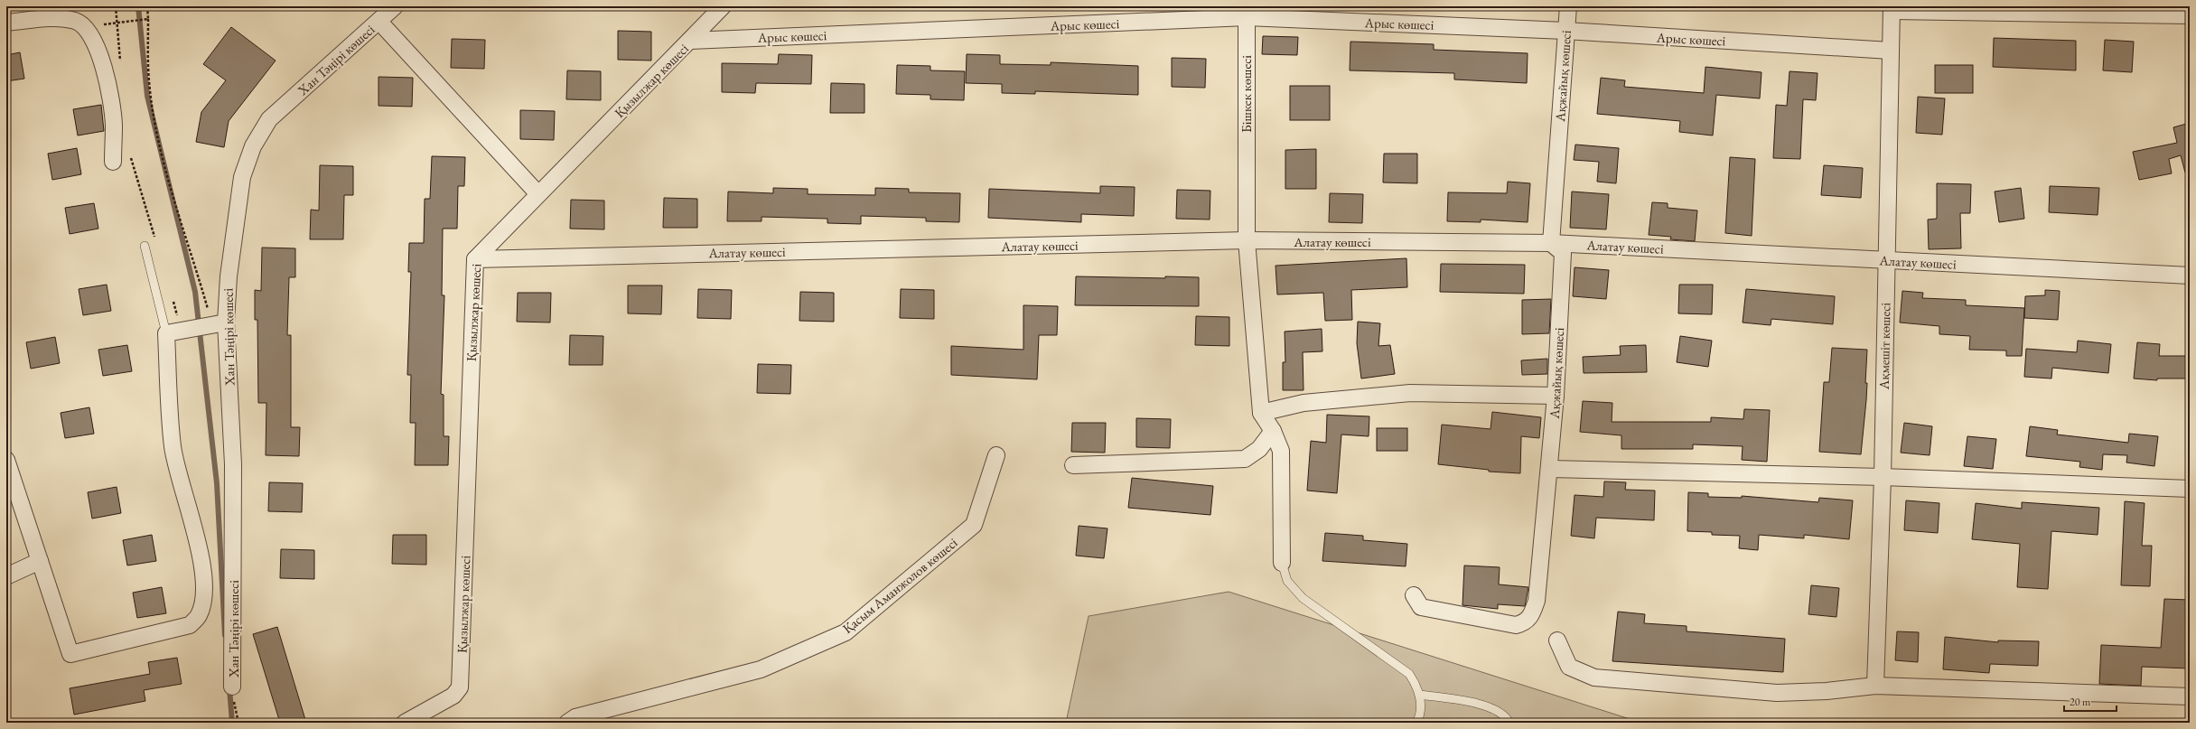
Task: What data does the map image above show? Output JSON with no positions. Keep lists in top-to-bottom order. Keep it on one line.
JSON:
{"streets":{"street":["Арыс көшесі","Хан Тәңірі көшесі","Ақжайық көшесі","Қызылжар көшесі","Бішкек көшесі","Алатау көшесі","Ақмешіт көшесі","Қасым Аманжолов көшесі"]},"crossings":[["Арыс көшесі","Ақжайық көшесі"],["Арыс көшесі","Қызылжар көшесі"],["Арыс көшесі","Бішкек көшесі"],["Арыс көшесі","Ақмешіт көшесі"],["Ақжайық көшесі","Алатау көшесі"],["Қызылжар көшесі","Алатау көшесі"],["Бішкек көшесі","Алатау көшесі"],["Алатау көшесі","Ақмешіт көшесі"]],"scale_bar":"20 m"}
